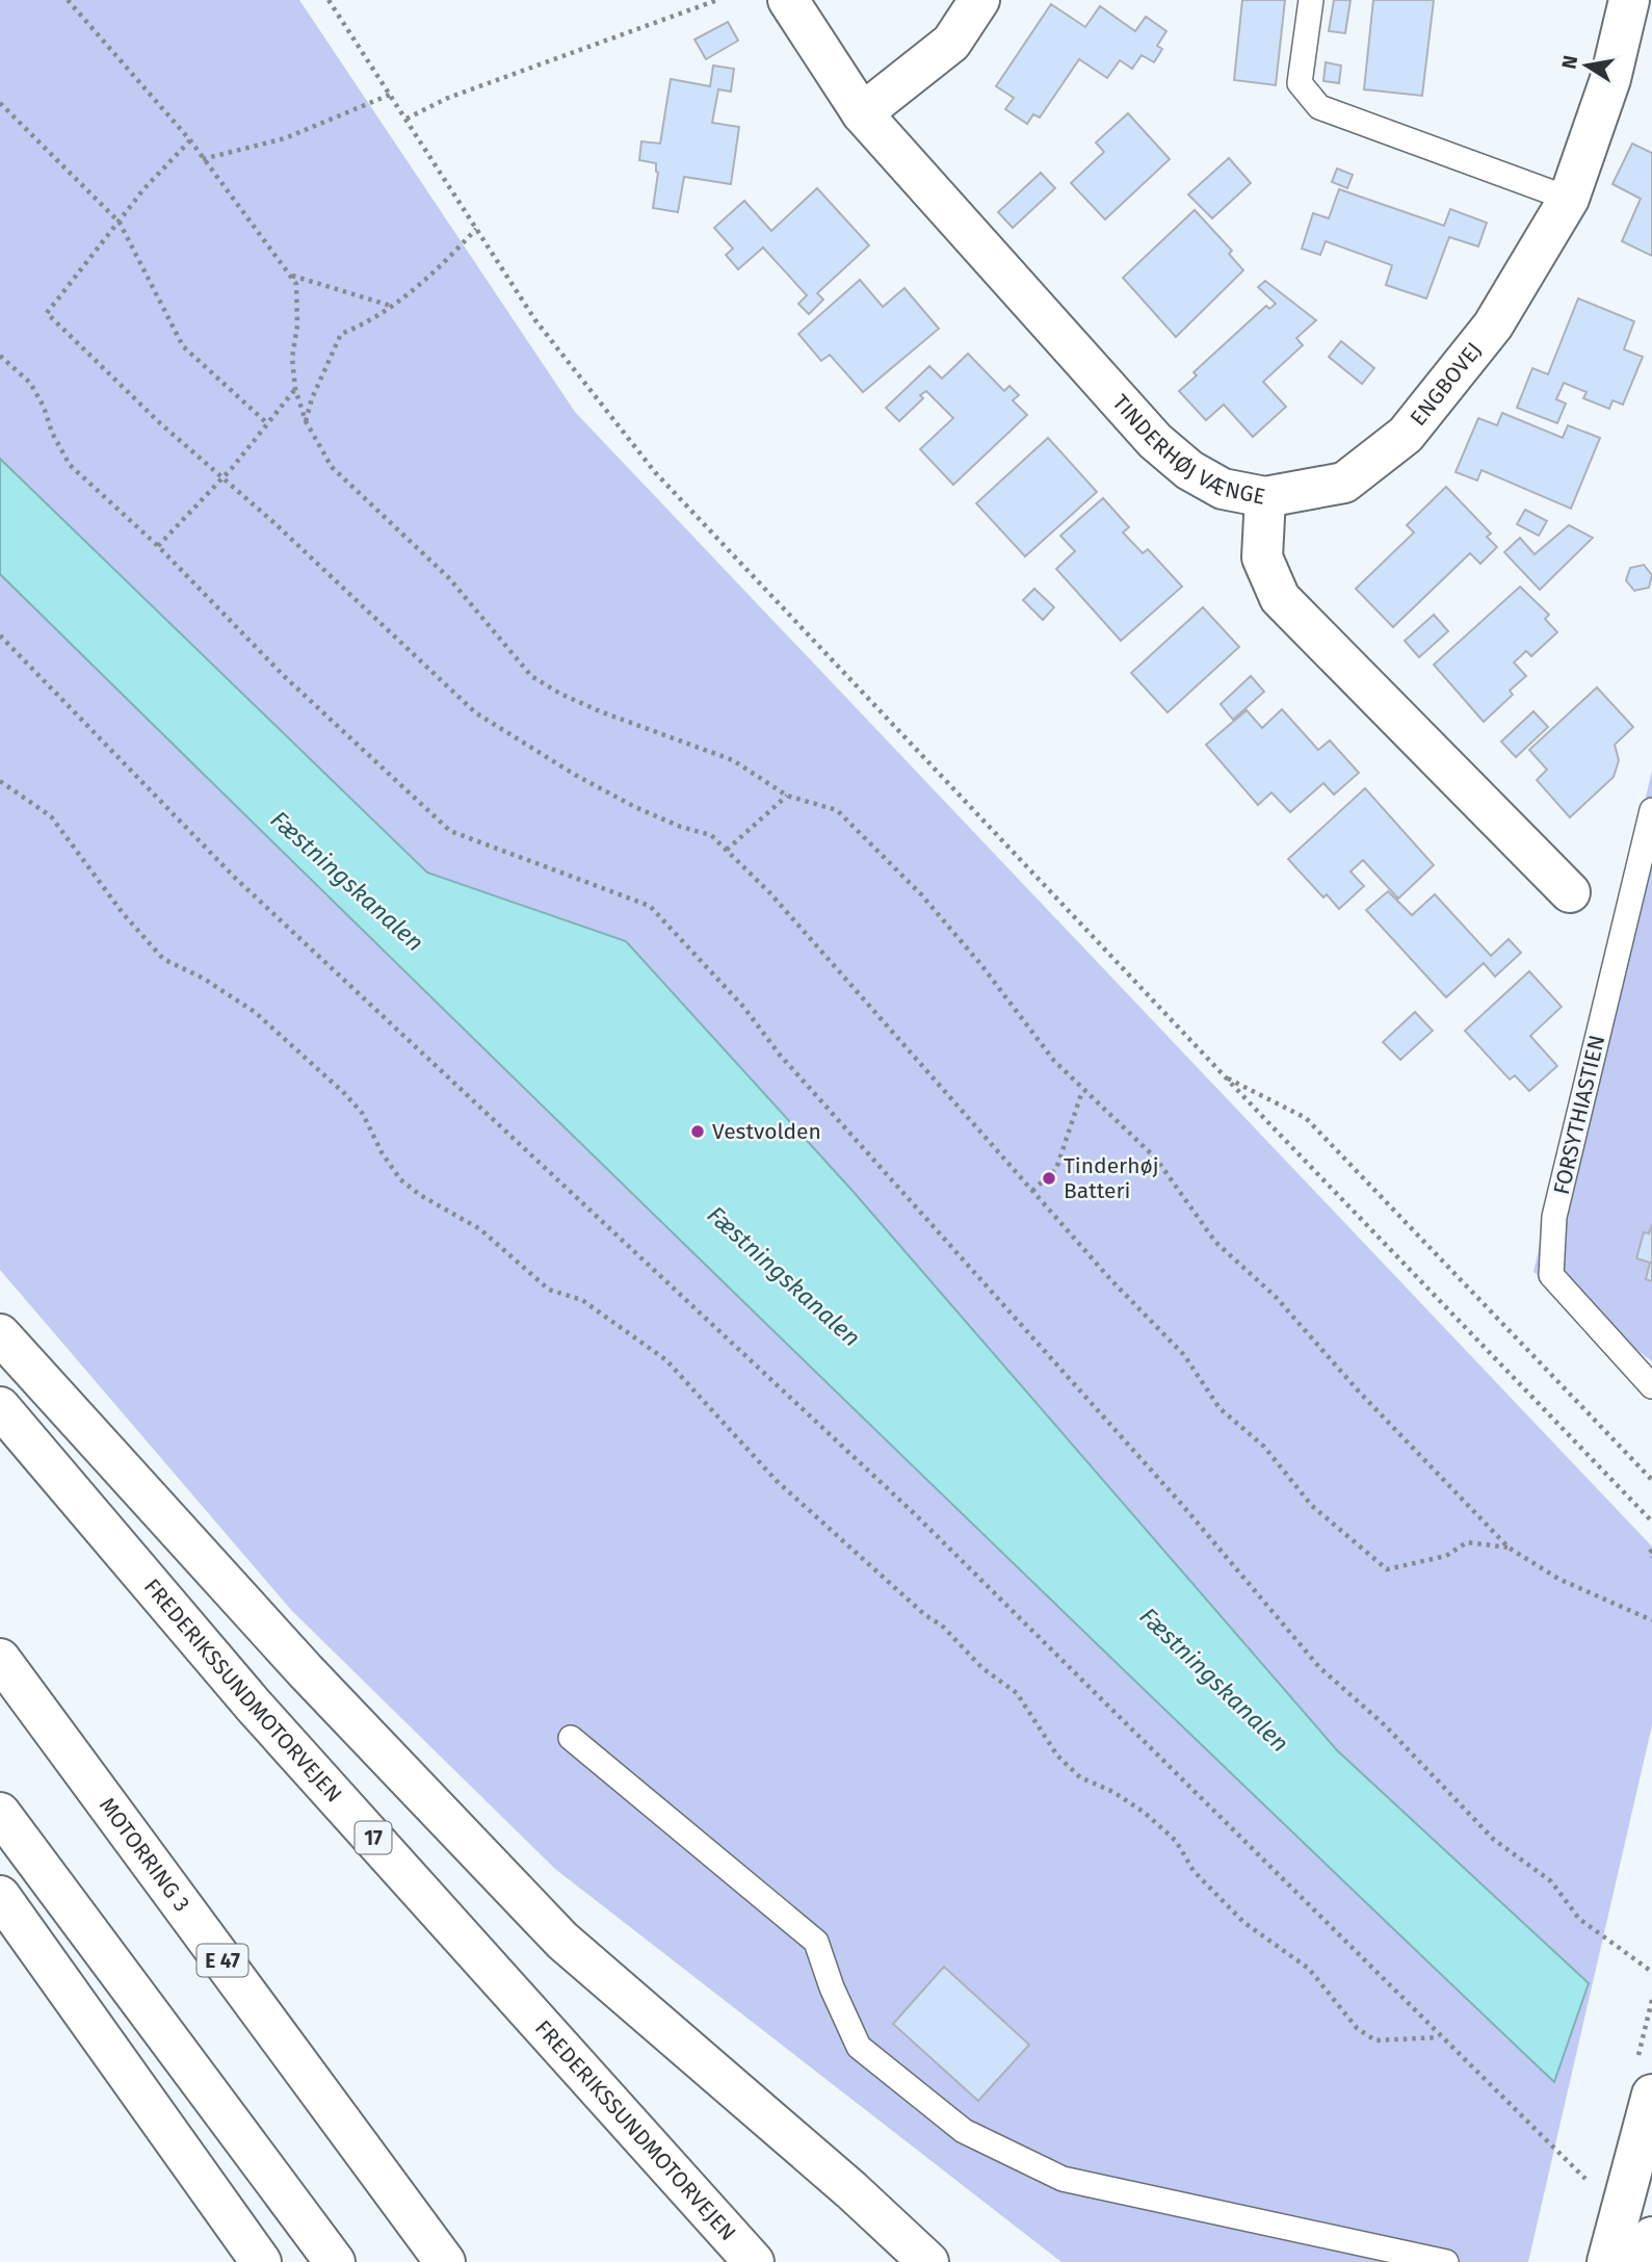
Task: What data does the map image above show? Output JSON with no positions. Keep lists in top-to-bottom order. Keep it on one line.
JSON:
{"streets":{"main road":["ENGBOVEJ","TINDERHØJ VÆNGE","FREDERIKSSUNDMOTORVEJEN","17","MOTORRING 3","E 47"],"lane":["FORSYTHIASTIEN"]},"crossings":[["ENGBOVEJ","TINDERHØJ VÆNGE"]],"water":["Fæstningskanalen"],"places":["Vestvolden","Tinderhøj Batteri"],"north":"left"}
